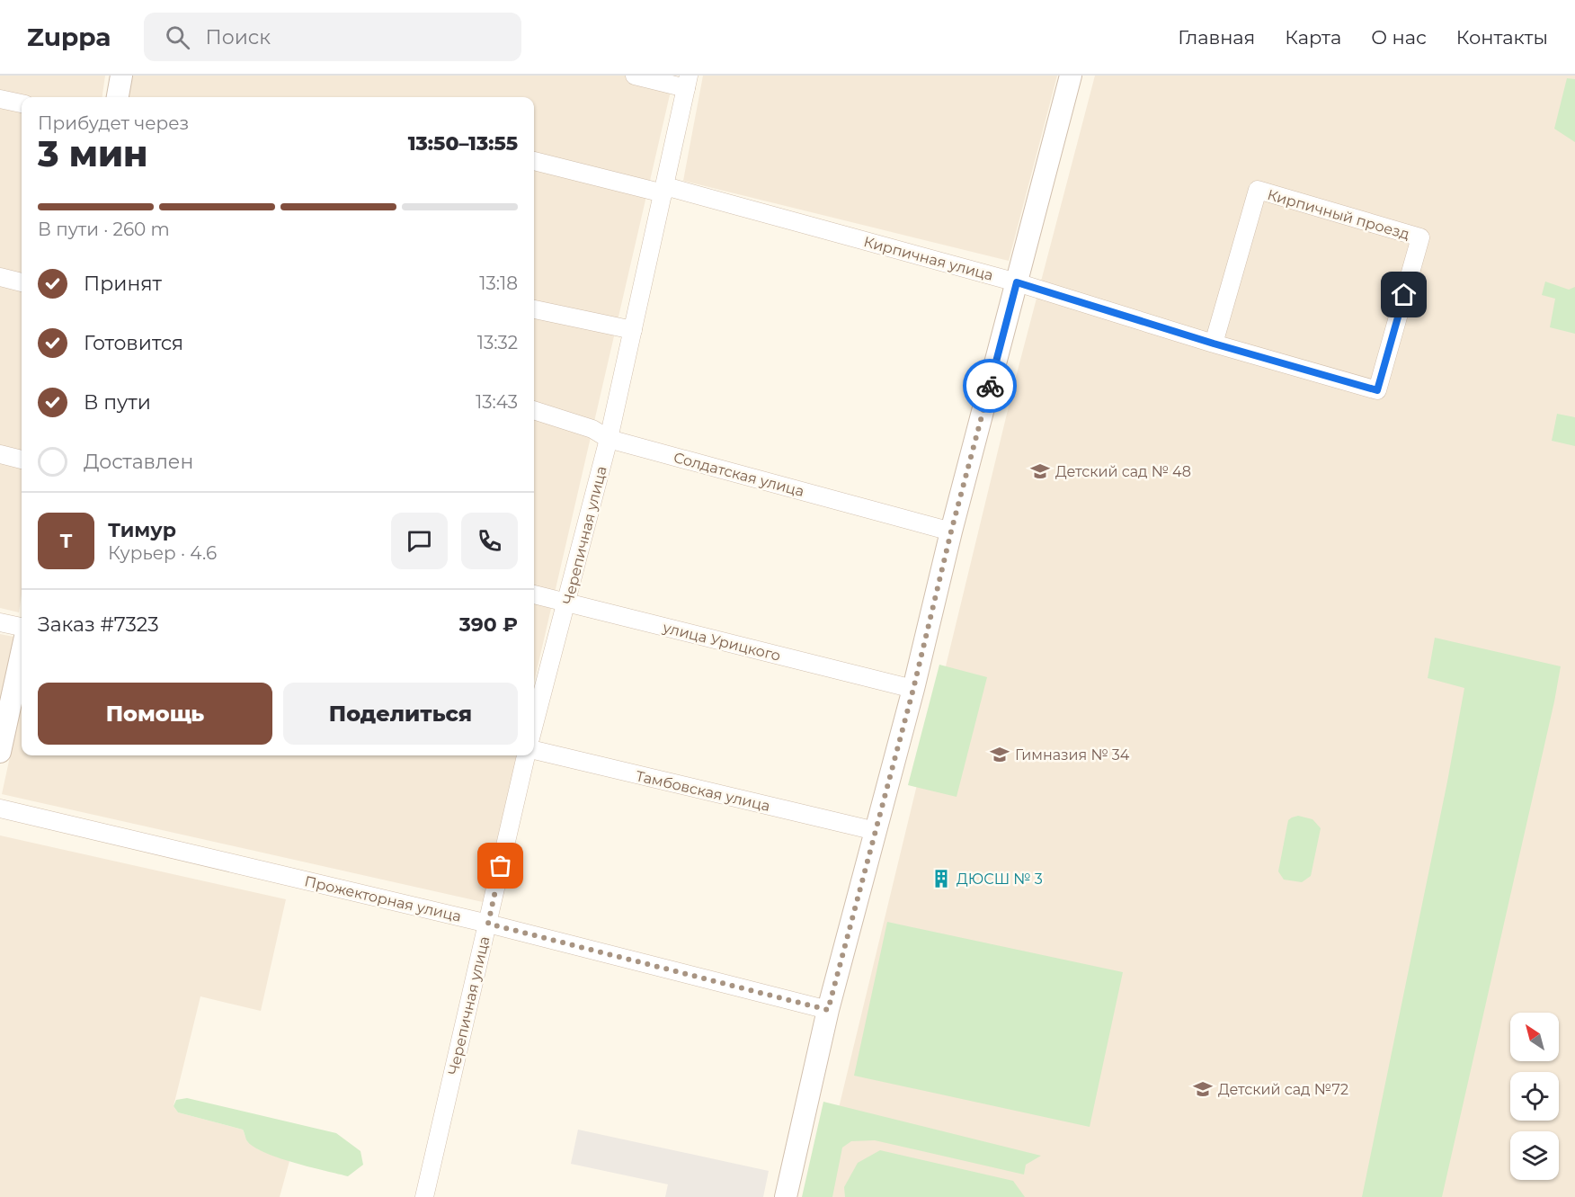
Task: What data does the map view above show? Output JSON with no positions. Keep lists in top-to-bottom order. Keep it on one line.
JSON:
{"streets":{"street":["Кирпичный проезд","Кирпичная улица","Солдатская улица","Черепичная улица","улица Урицкого","Тамбовская улица","Прожекторная улица"]},"crossings":[["Кирпичный проезд","Кирпичная улица"],["Кирпичная улица","Черепичная улица"],["Солдатская улица","Черепичная улица"],["Черепичная улица","улица Урицкого"],["Черепичная улица","Прожекторная улица"]],"places":{"school or university":["Детский сад № 48","Гимназия № 34","Детский сад №72"],"building":["ДЮСШ № 3"]},"north":"top left","page":{"header":"Zuppa","search":"Поиск","nav":["Главная","Карта","О нас","Контакты"],"heading":["3 мин","Прибудет через","13:50–13:55"],"panel":["Тимур","Курьер · 4.6","Заказ #7323","390 ₽"],"bar":"В пути · 260 m","list":[["Принят","13:18"],["Готовится","13:32"],["В пути","13:43"],"Доставлен"],"round":"Т","buttons":["Помощь","Поделиться"]}}
